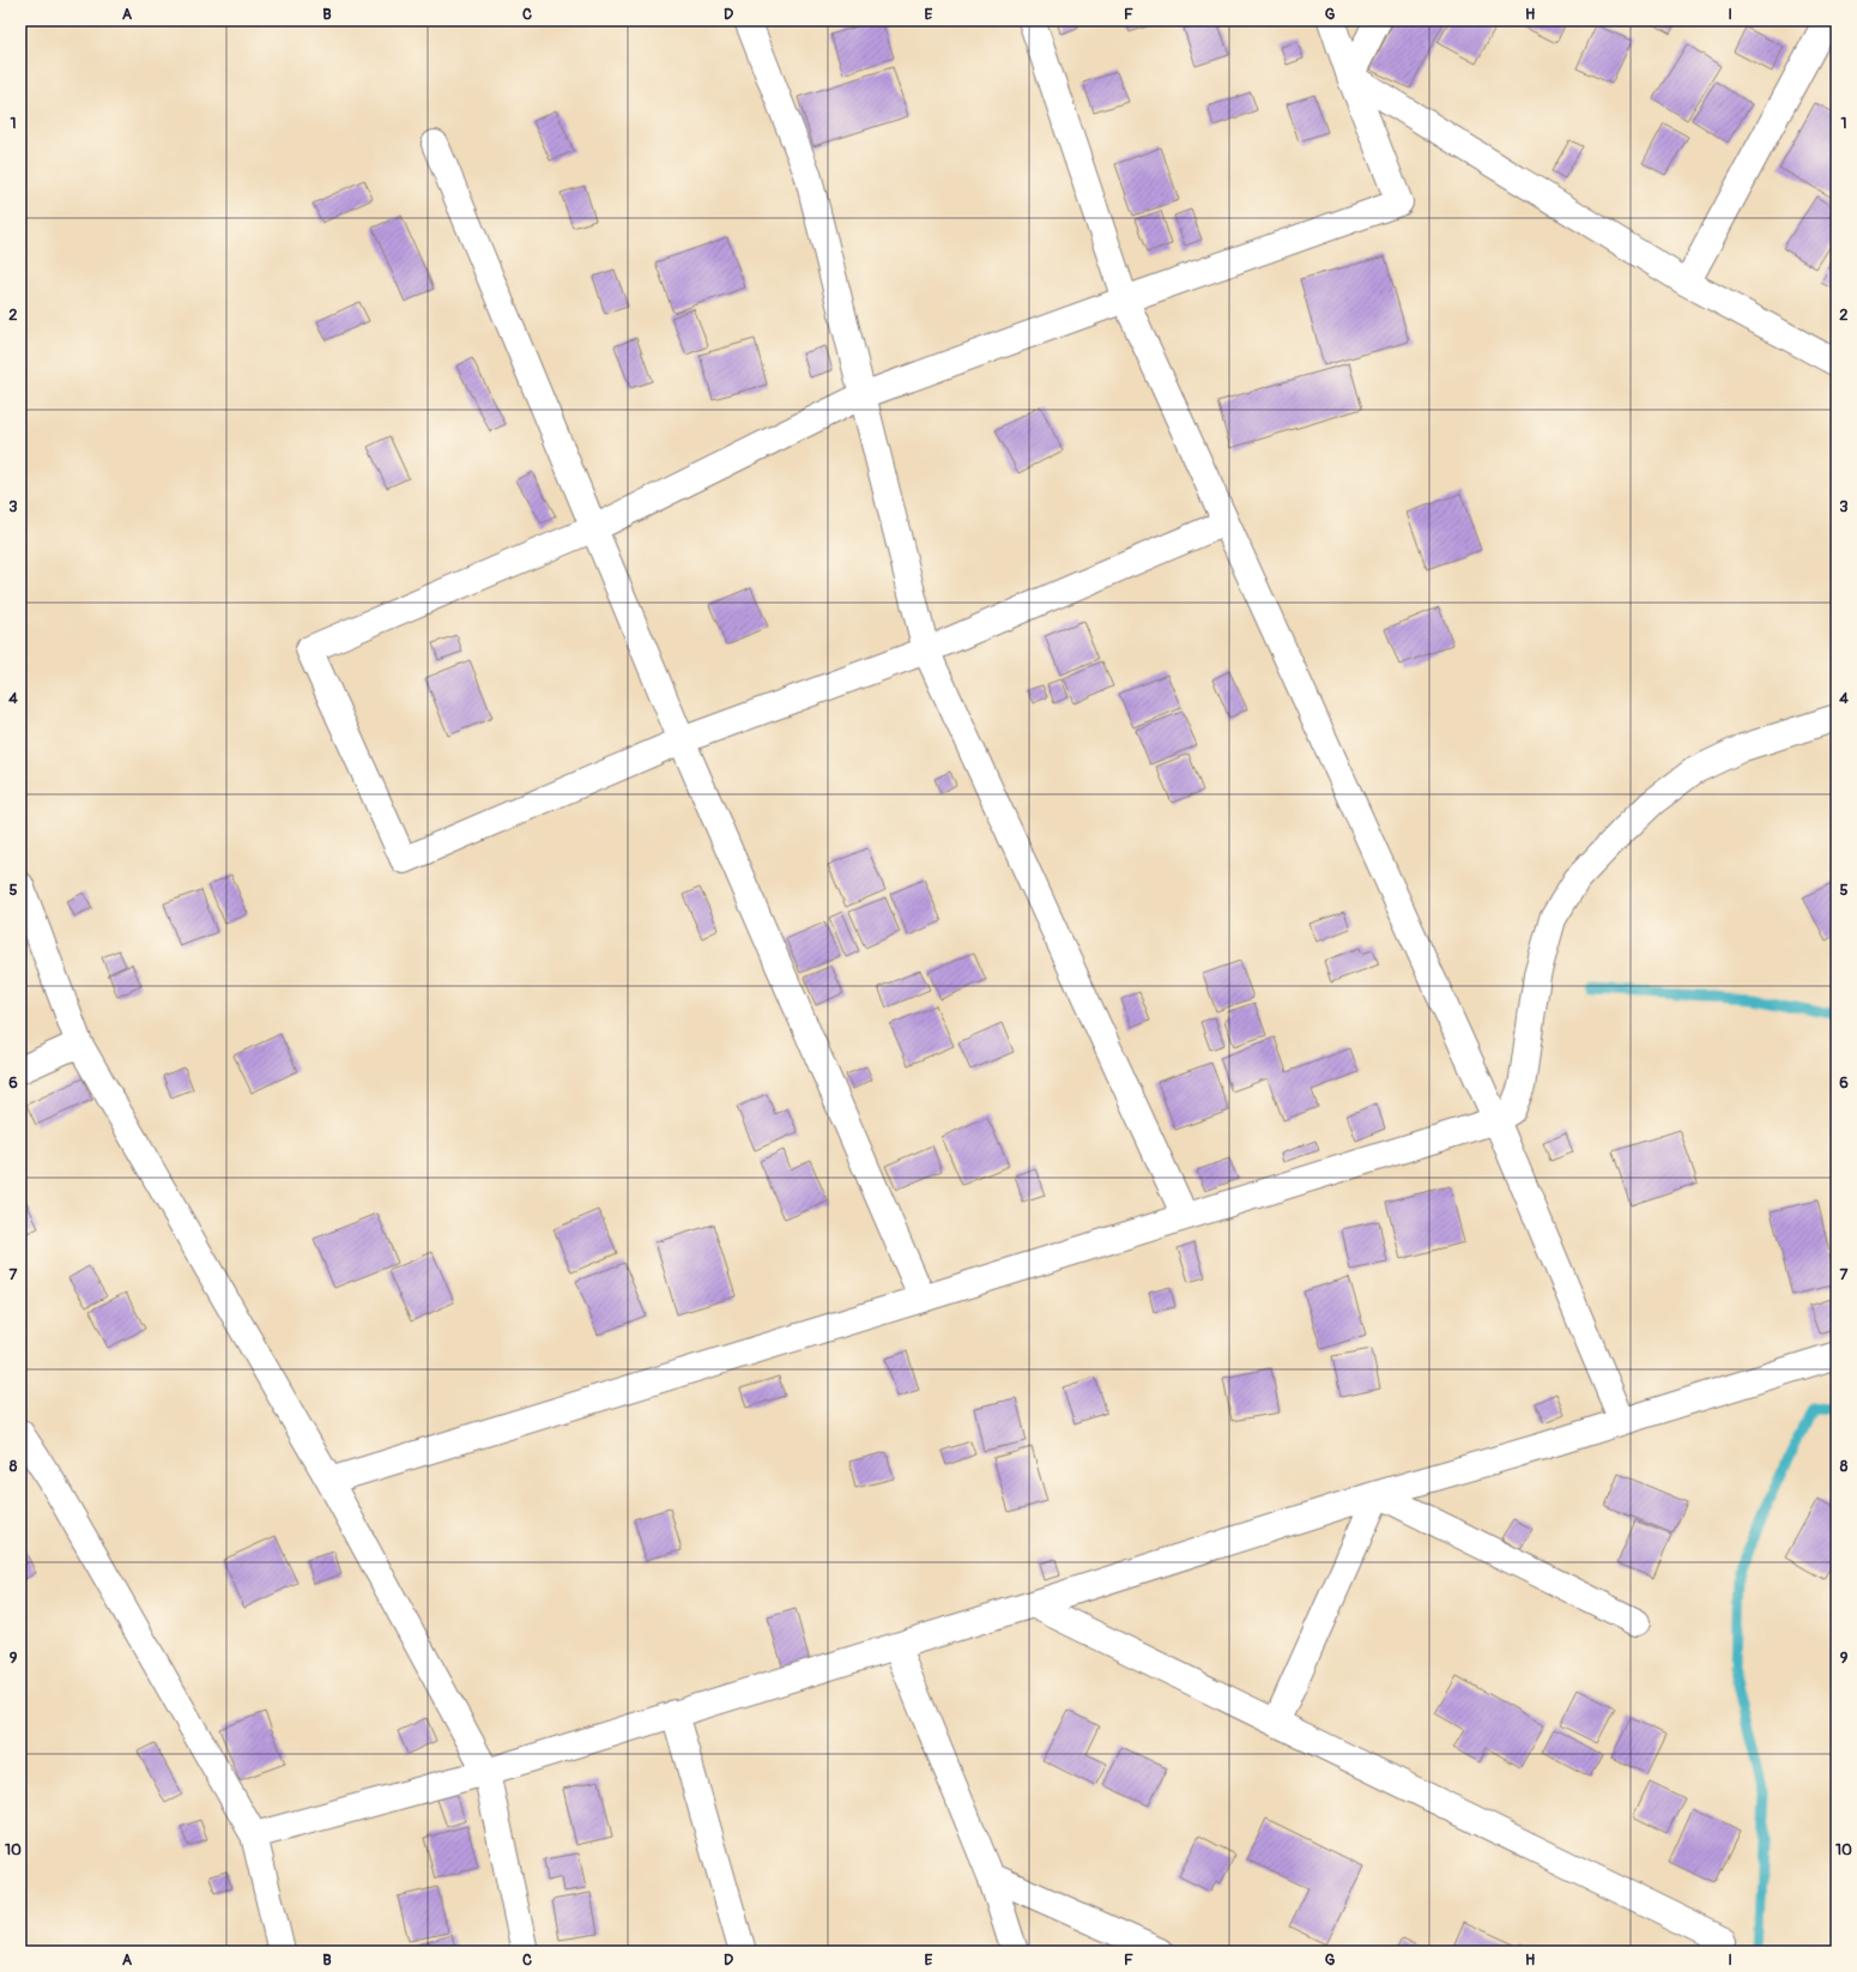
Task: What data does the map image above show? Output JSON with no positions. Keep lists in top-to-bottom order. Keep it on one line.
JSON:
{"grid":{"columns":["A","B","C","D","E","F","G","H","I"],"rows":["1","2","3","4","5","6","7","8","9","10"]}}
